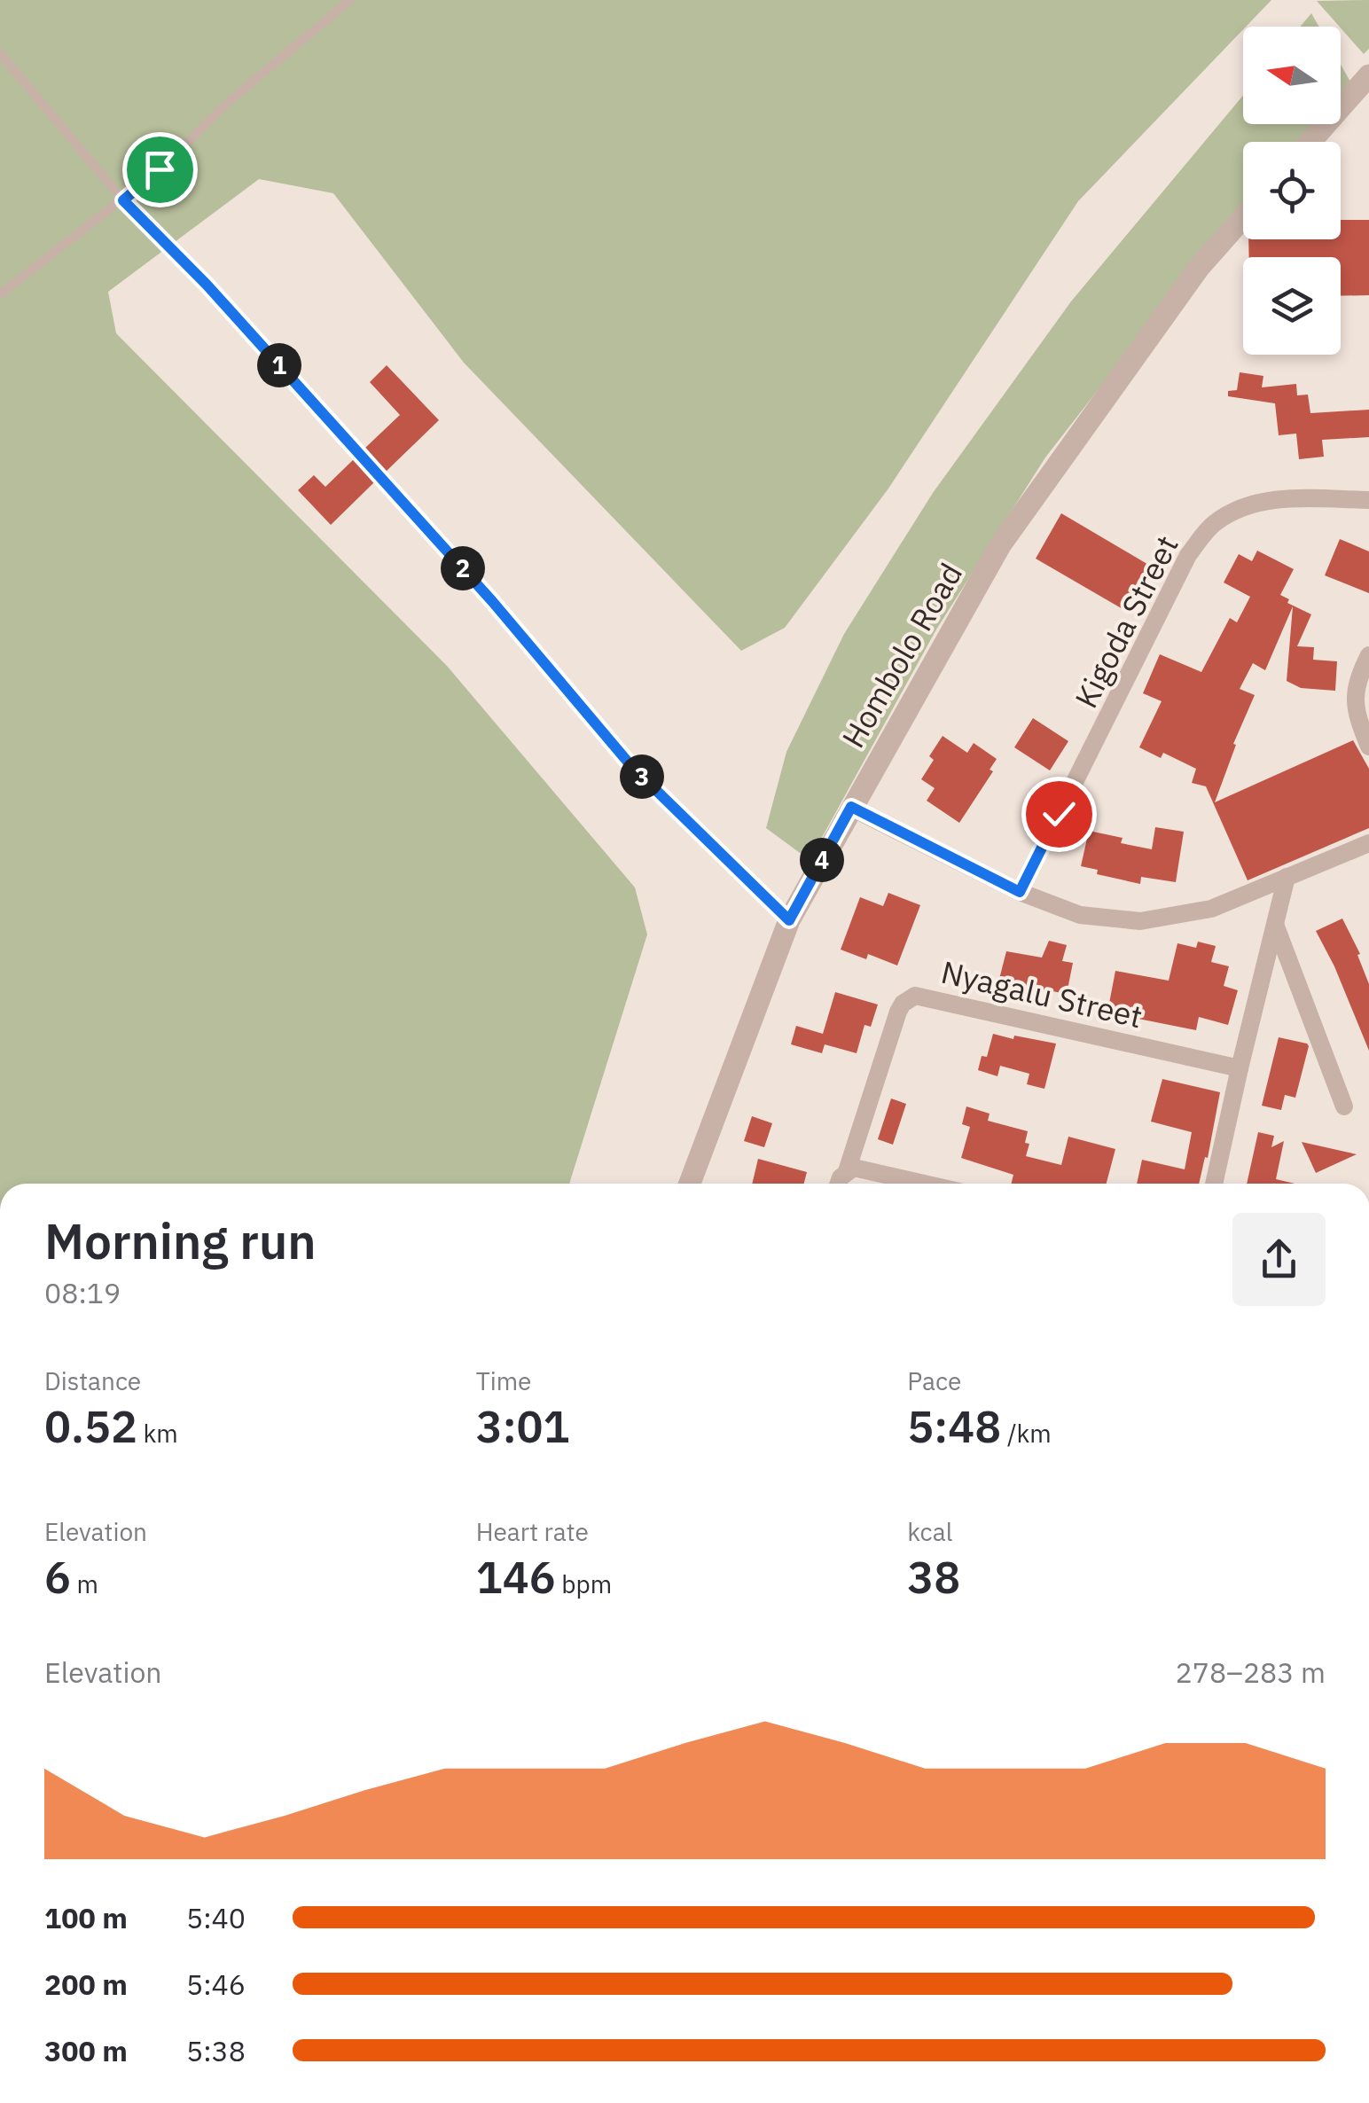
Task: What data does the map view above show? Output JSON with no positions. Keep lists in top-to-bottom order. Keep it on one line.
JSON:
{"streets":{"street":["Kigoda Street","Hombolo Road","Nyagalu Street"]},"north":"left","page":{"pins":["1","2","3","4"],"heading":["Morning run","08:19"],"stats":[["Distance","0.52 km"],["Time","3:01"],["Pace","5:48 /km"],["Elevation","6 m"],["Heart rate","146 bpm"],["kcal","38"]],"chart":["Elevation","278–283 m"],"list":[{"name":"100 m","note":"5:40"},{"name":"200 m","note":"5:46"},{"name":"300 m","note":"5:38"}]}}
